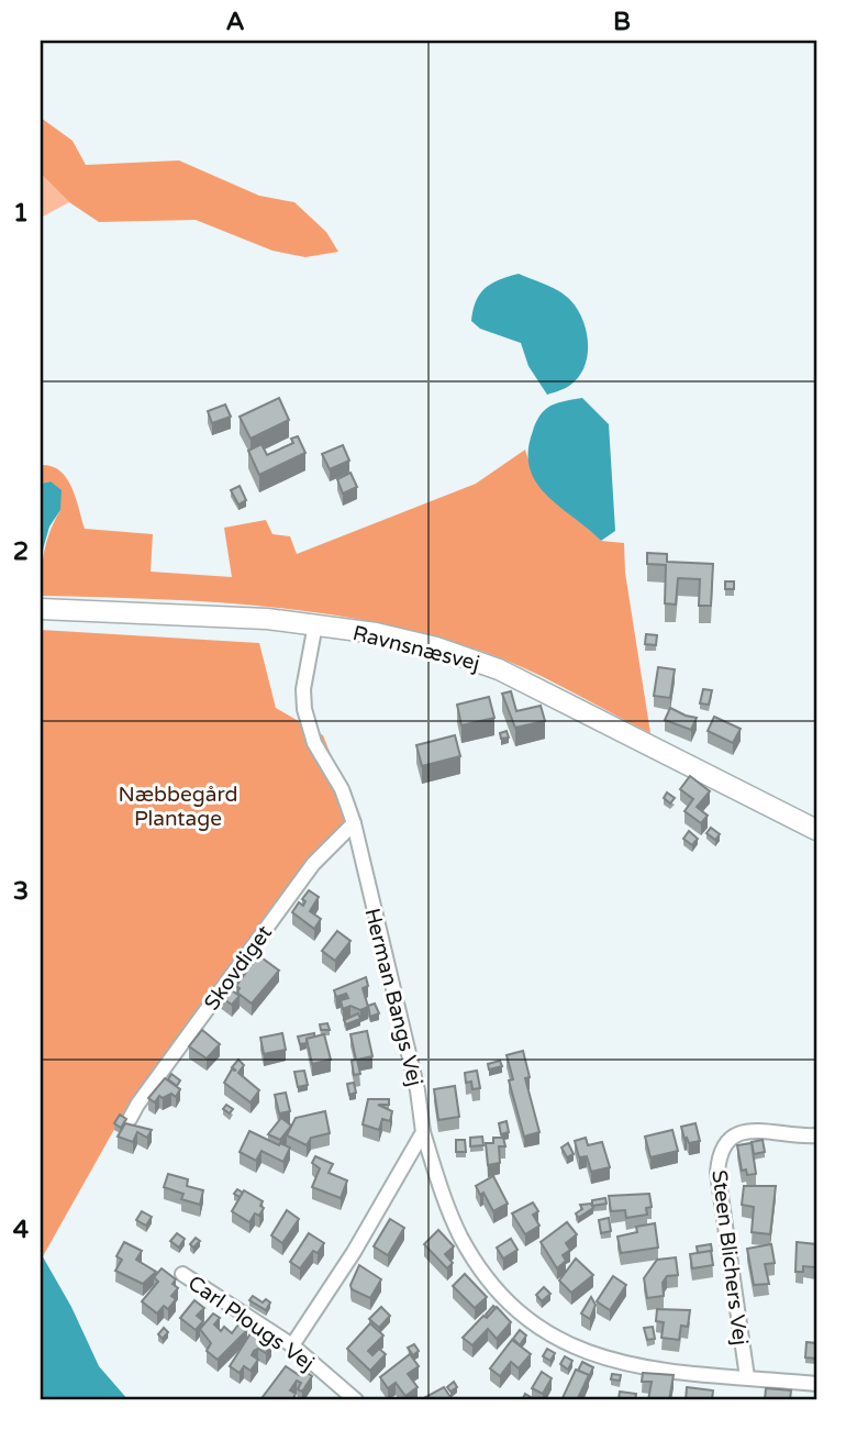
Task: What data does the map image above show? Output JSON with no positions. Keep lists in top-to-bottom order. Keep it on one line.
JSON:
{"streets":{"main road":["Ravnsnæsvej"],"street":["Skovdiget","Herman Bangs Vej","Steen Blichers Vej","Carl Plougs Vej"]},"crossings":[["Ravnsnæsvej","Herman Bangs Vej"],["Skovdiget","Herman Bangs Vej"],["Herman Bangs Vej","Steen Blichers Vej"]],"parks":["Næbbegård Plantage"],"grid":{"columns":["A","B"],"rows":["1","2","3","4"]}}
